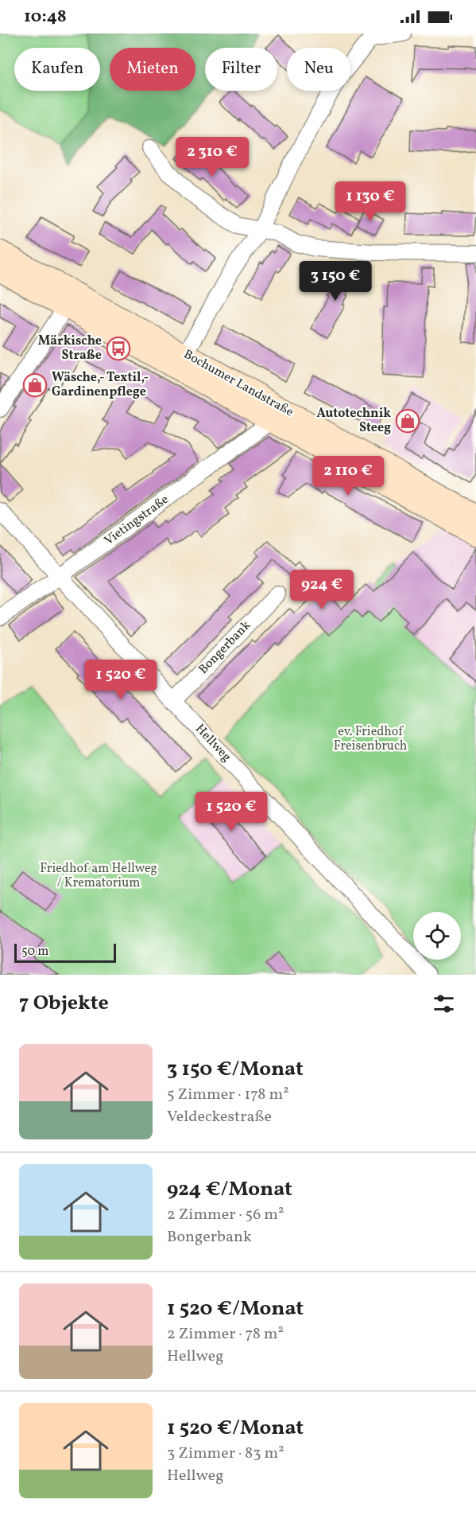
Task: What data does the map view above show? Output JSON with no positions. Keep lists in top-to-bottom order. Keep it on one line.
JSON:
{"streets":{"main road":["Bochumer Landstraße"],"street":["Vietingstraße","Bongerbank","Hellweg"]},"crossings":[["Bochumer Landstraße","Vietingstraße"],["Vietingstraße","Hellweg"],["Bongerbank","Hellweg"]],"parks":["ev. Friedhof Freisenbruch","Friedhof am Hellweg / Krematorium"],"places":{"bus stop":["Märkische Straße"],"shop":["Wäsche,- Textil,- Gardinenpflege","Autotechnik Steeg"]},"scale_bar":"50 m","page":{"status":"10:48","chip":["Kaufen","Mieten","Filter","Neu"],"price":["2 310 €","1 130 €","3 150 €","2 110 €","924 €","1 520 €","1 520 €"],"scale":"50 m","heading":"7 Objekte","list":[{"name":"3 150 €/Monat","note":"5 Zimmer · 178 m² · Veldeckestraße"},{"name":"924 €/Monat","note":"2 Zimmer · 56 m² · Bongerbank"},{"name":"1 520 €/Monat","note":"2 Zimmer · 78 m² · Hellweg"},{"name":"1 520 €/Monat","note":"3 Zimmer · 83 m² · Hellweg"}]}}
